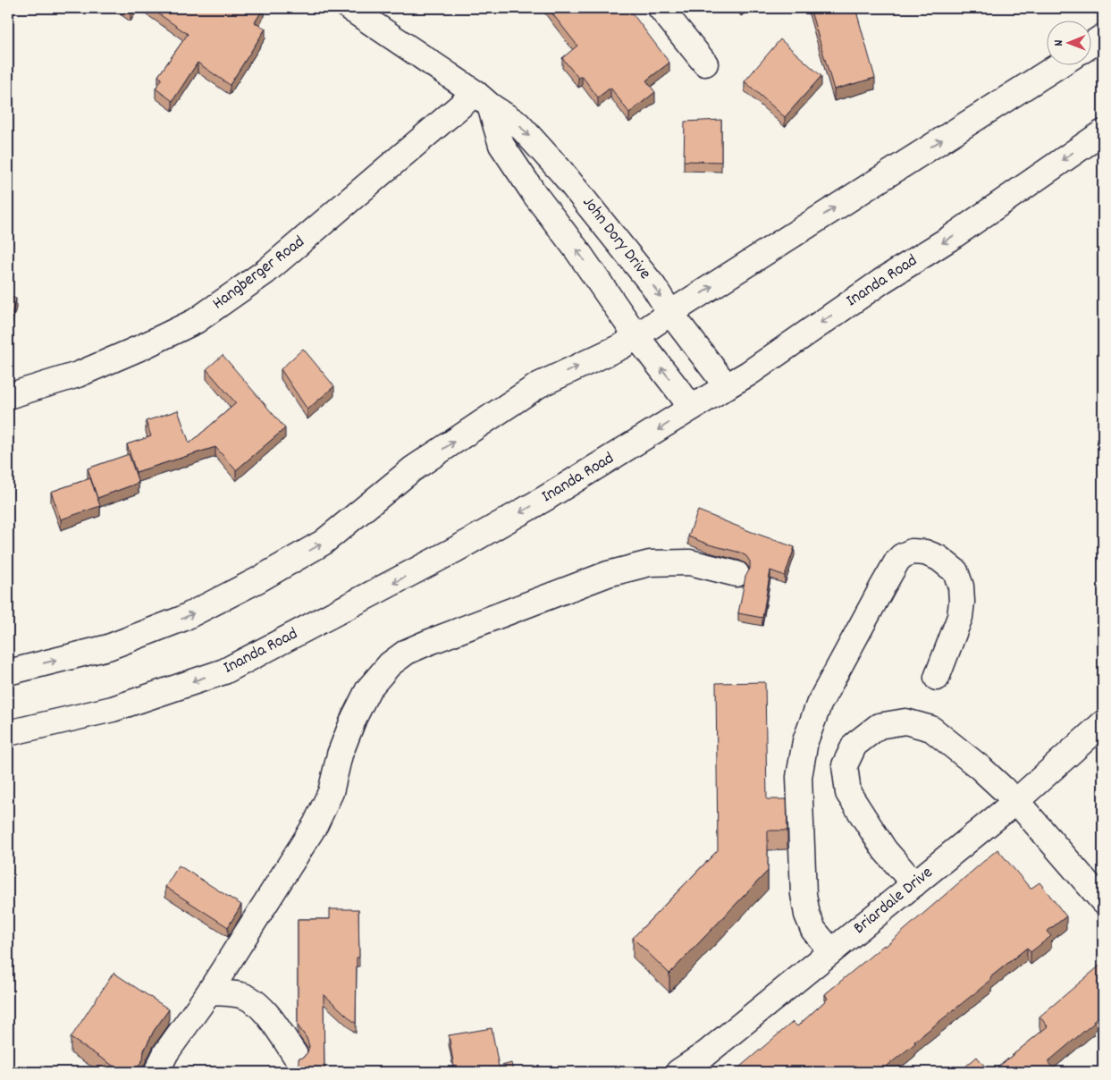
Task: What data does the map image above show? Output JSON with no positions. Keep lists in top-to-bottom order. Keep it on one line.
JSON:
{"streets":{"street":["John Dory Drive","Hangberger Road","Inanda Road","Briardale Drive"]},"crossings":[["John Dory Drive","Hangberger Road"],["John Dory Drive","Inanda Road"]],"north":"left"}
